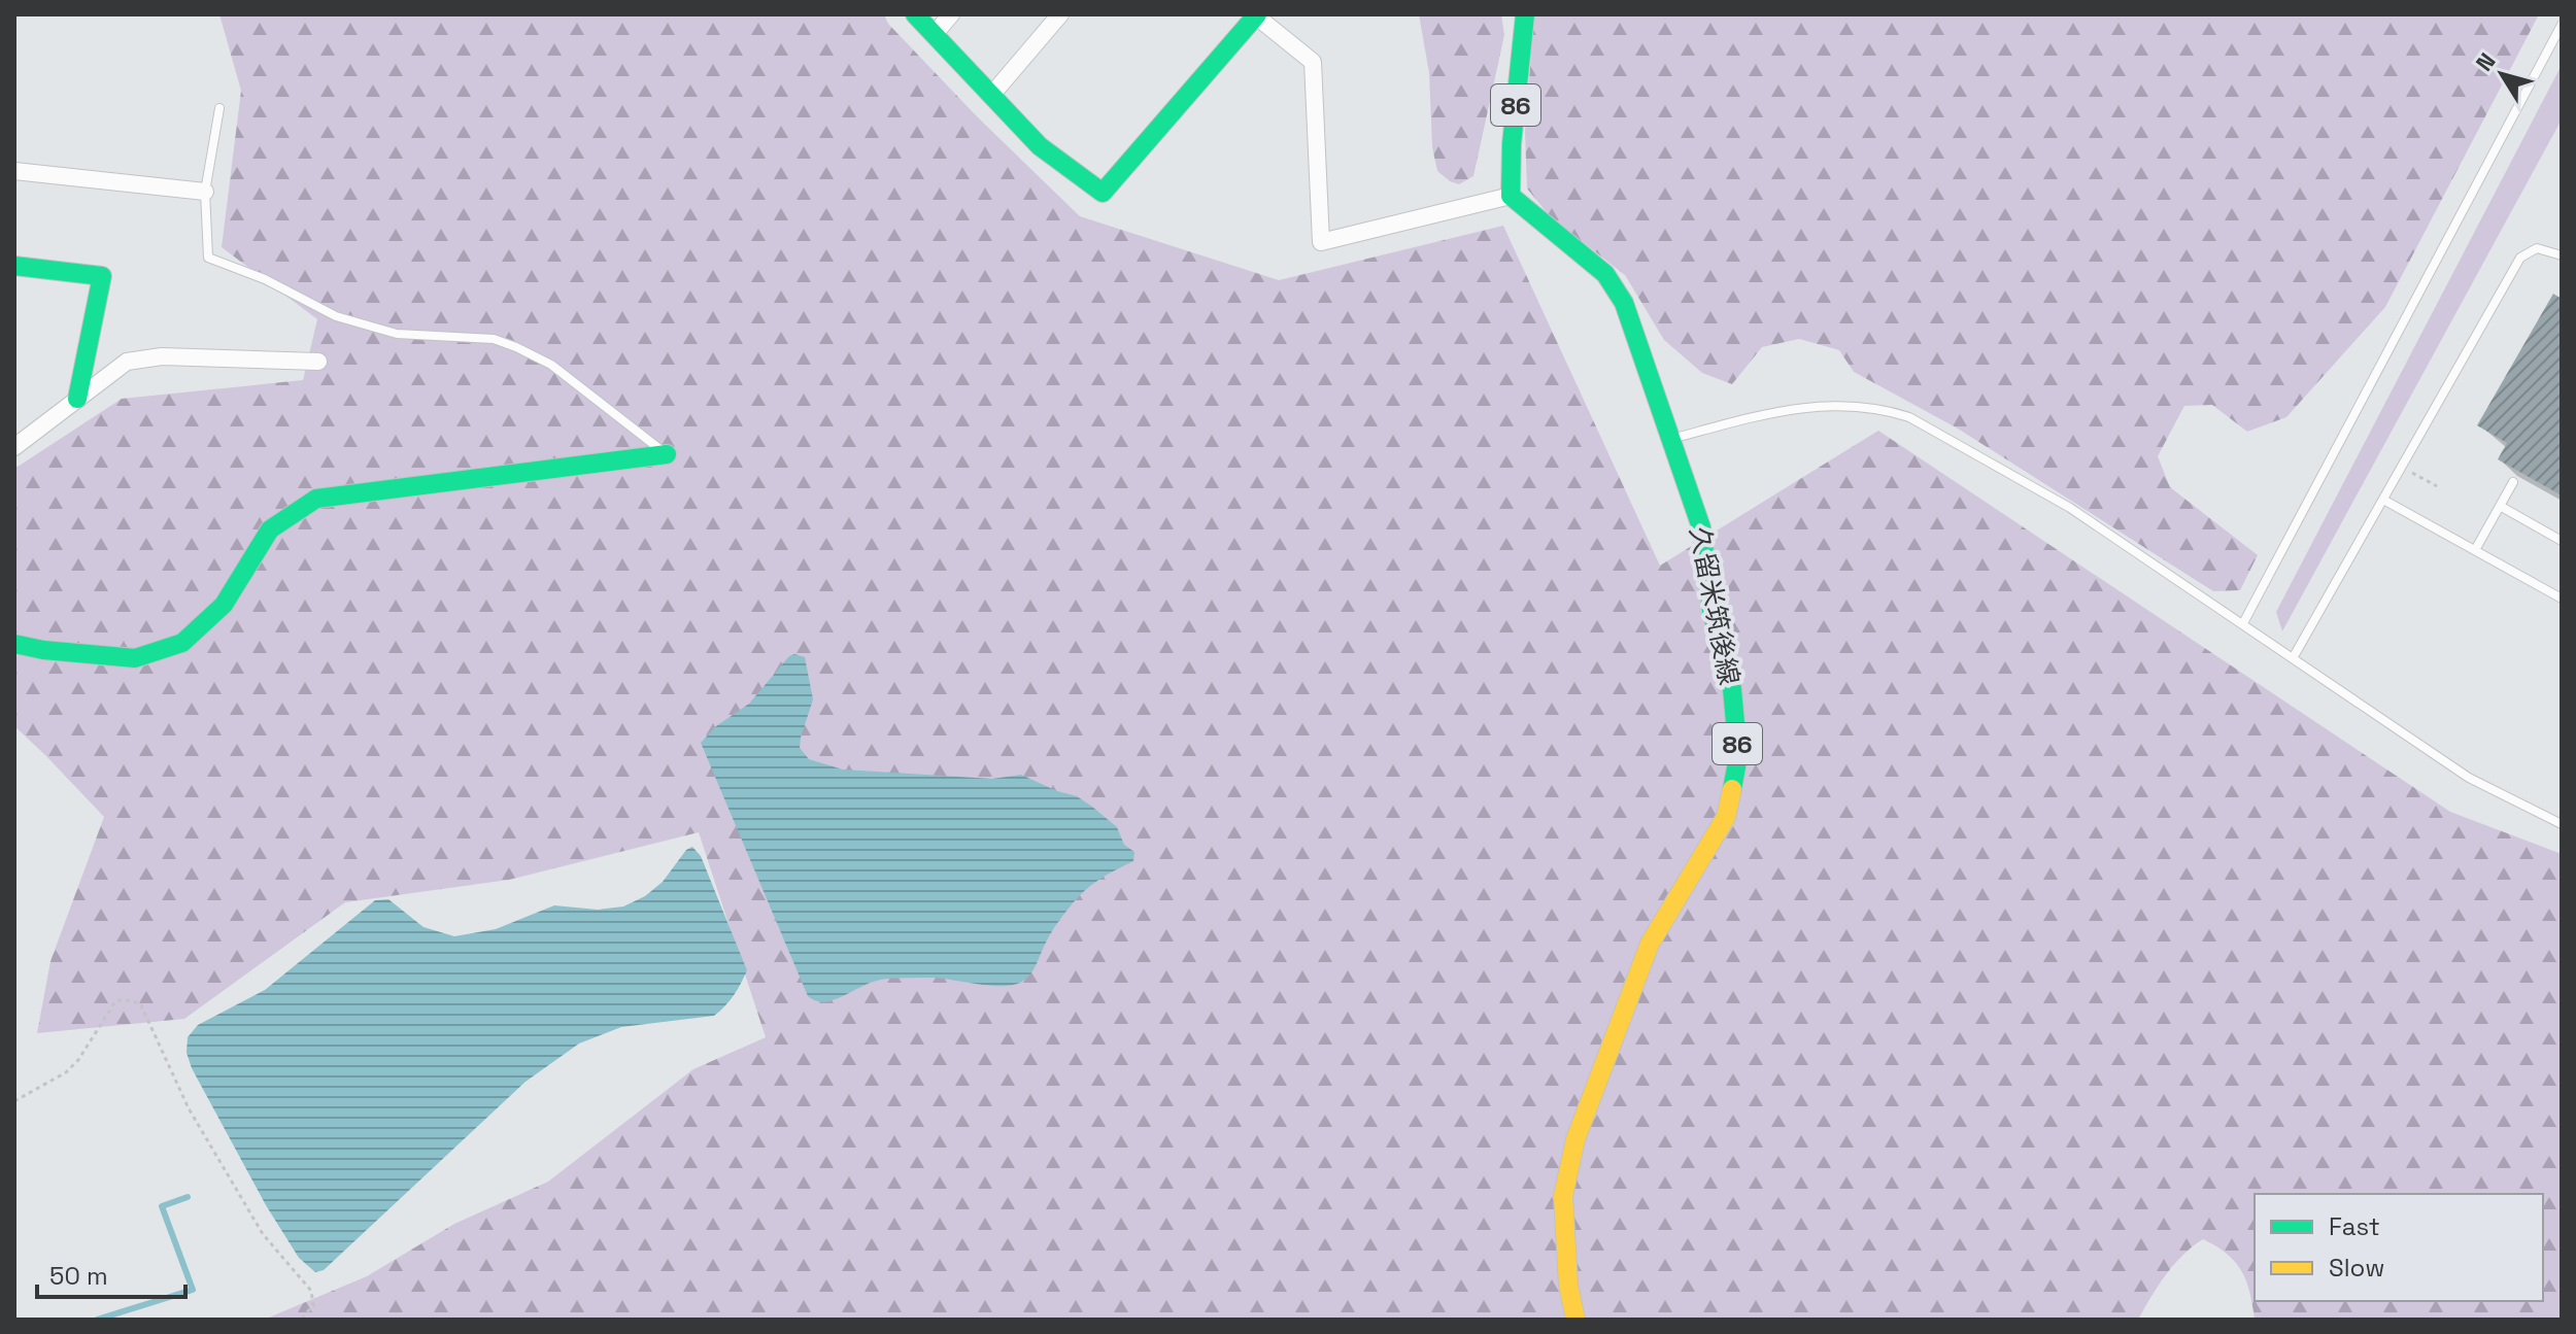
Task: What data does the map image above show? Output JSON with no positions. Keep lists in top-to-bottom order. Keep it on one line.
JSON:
{"streets":{"street":["86","久留米筑後線"]},"crossings":[["86","久留米筑後線"]],"legend":["Fast","Slow"],"scale_bar":"50 m","north":"top left"}
